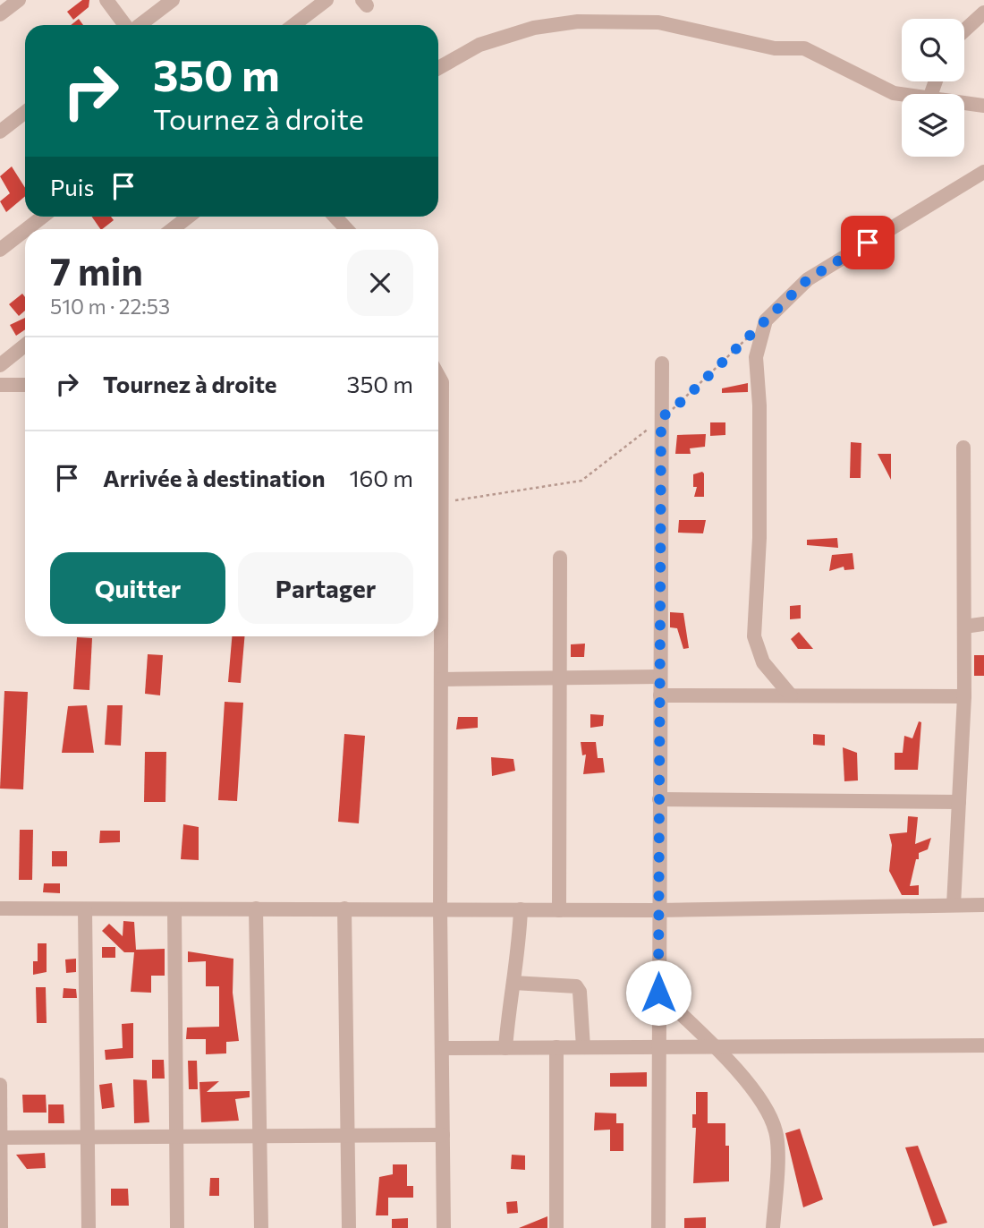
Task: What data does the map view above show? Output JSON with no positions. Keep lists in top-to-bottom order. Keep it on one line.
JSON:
{"page":{"turn":["350 m","Tournez à droite"],"then":"Puis","heading":["7 min","510 m · 22:53"],"list":[{"name":"Tournez à droite","value":"350 m"},{"name":"Arrivée à destination","value":"160 m"}],"buttons":["Quitter","Partager"]}}
